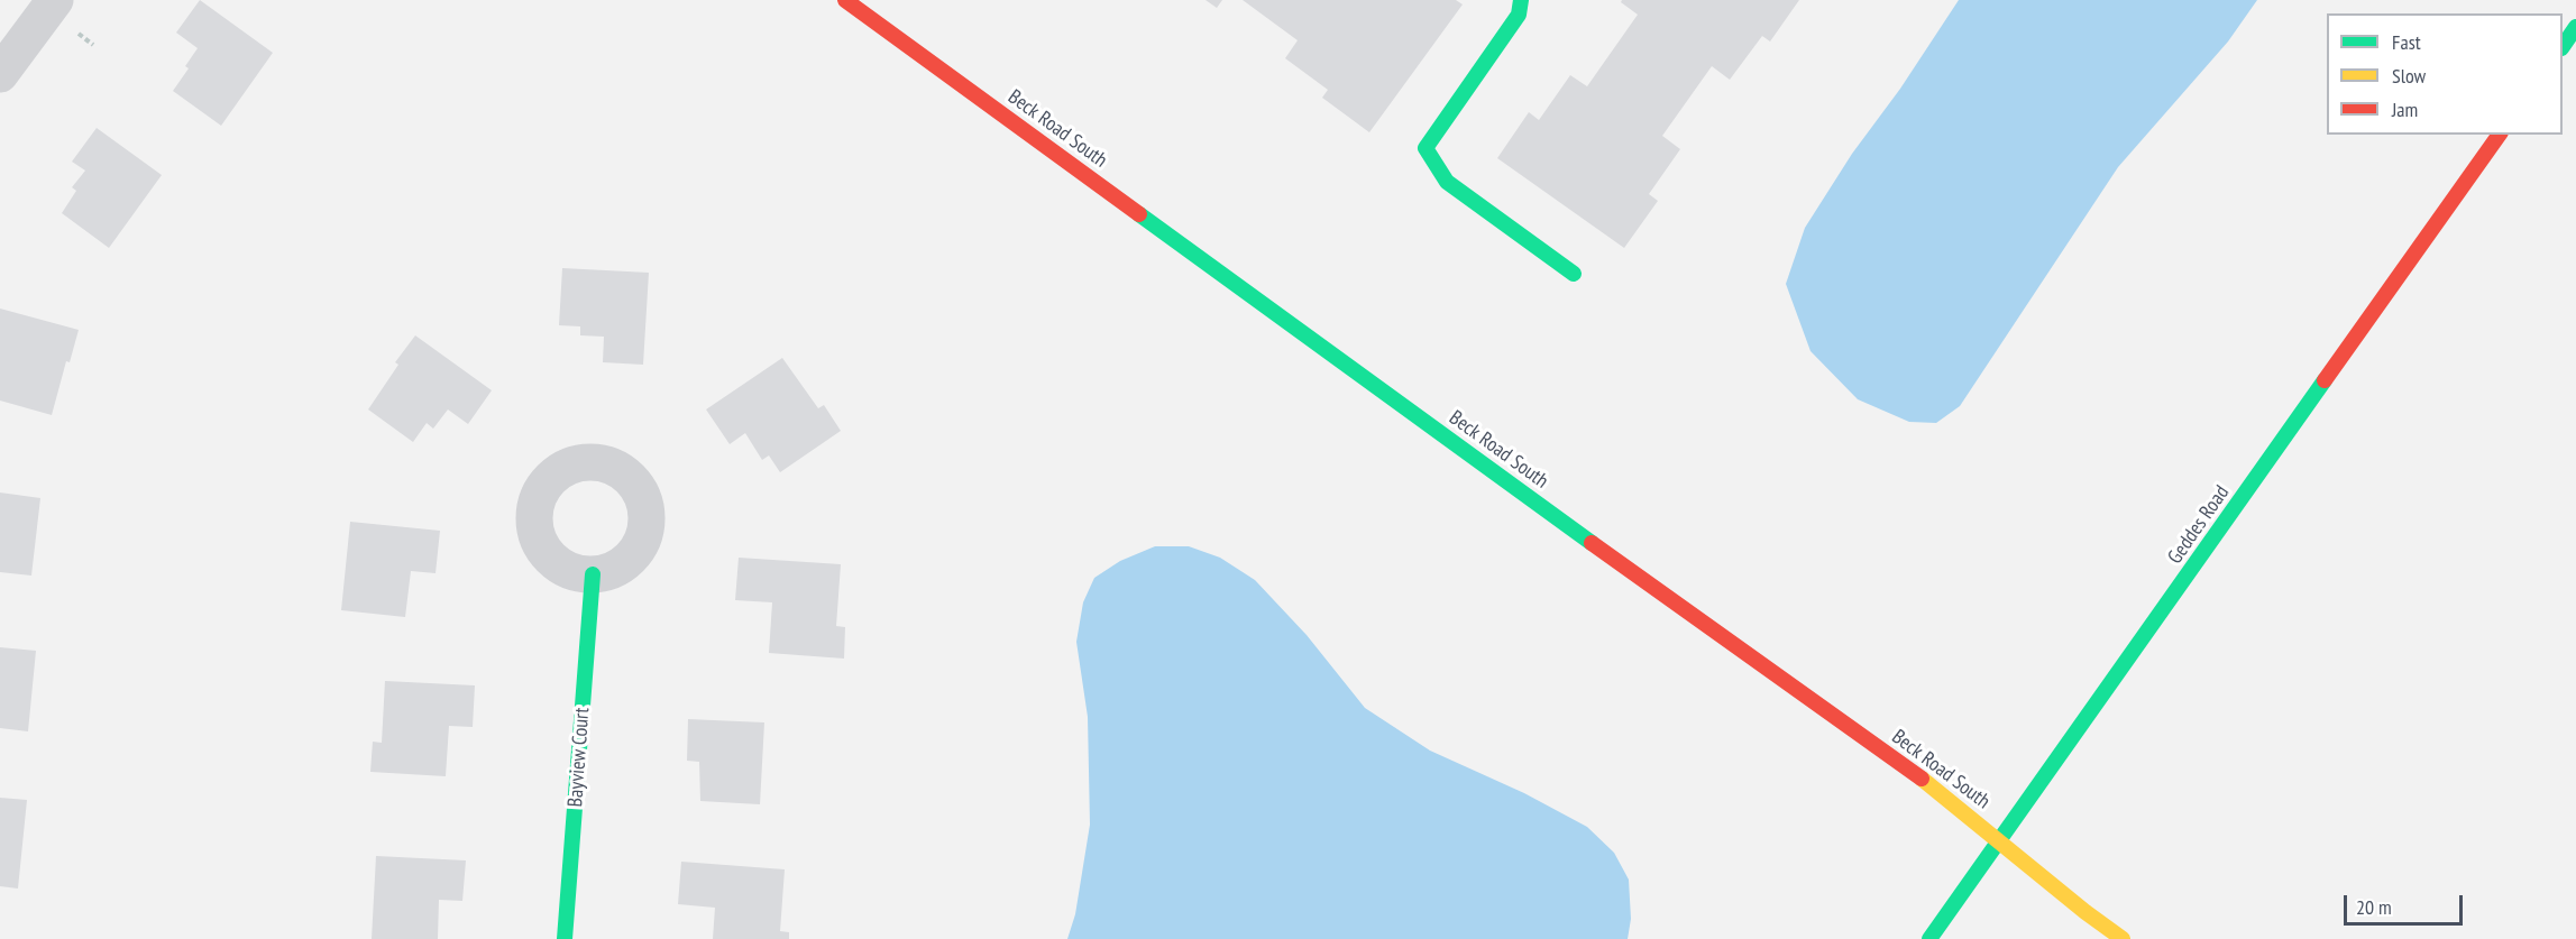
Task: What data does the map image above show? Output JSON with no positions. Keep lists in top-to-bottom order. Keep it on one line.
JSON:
{"streets":{"main road":["Beck Road South","Geddes Road","Bayview Court"]},"crossings":[["Beck Road South","Geddes Road"]],"legend":["Fast","Slow","Jam"],"scale_bar":"20 m"}
